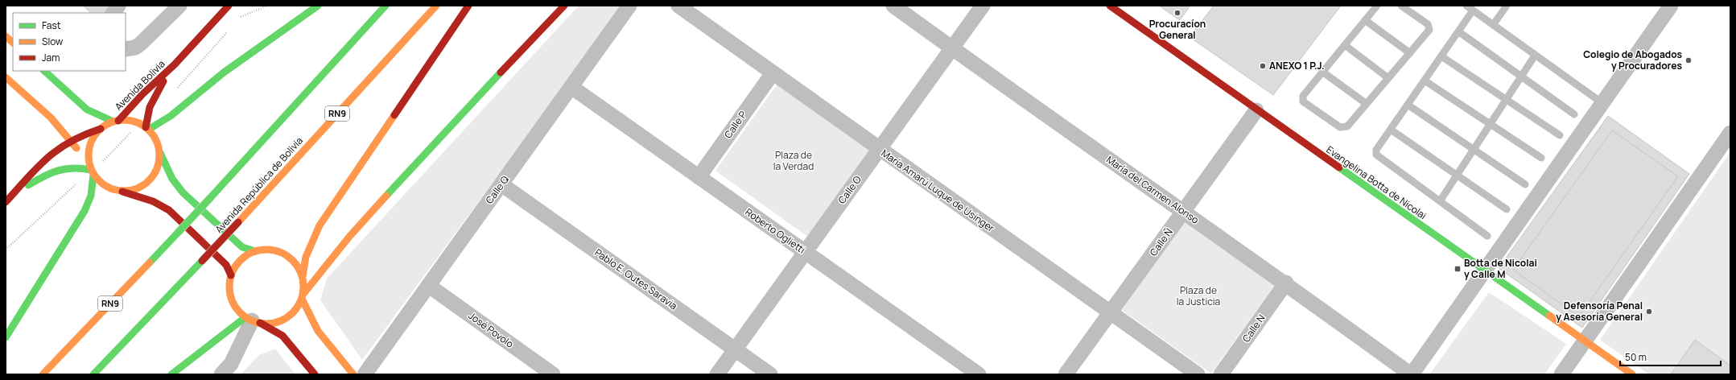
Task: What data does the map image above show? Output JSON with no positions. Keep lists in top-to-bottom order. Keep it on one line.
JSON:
{"streets":{"main road":["Avenida Bolivia","RN9","Evangelina Botta de Nicolai","Avenida República de Bolivia"],"street":["Calle P","Calle Q","Calle O","María del Carmen Alonso","María Amarú Luque de Usinger","Roberto Oglietti","Calle Ñ","Pablo E. Outes Saravia","Calle N","José Povolo"]},"crossings":[["Calle P","María Amarú Luque de Usinger"],["Calle P","Roberto Oglietti"],["Evangelina Botta de Nicolai","Calle Ñ"],["Calle Q","Roberto Oglietti"],["Calle Q","Pablo E. Outes Saravia"],["Calle Q","José Povolo"],["Calle O","María del Carmen Alonso"],["Calle O","María Amarú Luque de Usinger"],["Calle O","Roberto Oglietti"],["Calle O","Pablo E. Outes Saravia"],["María del Carmen Alonso","Calle Ñ"],["María del Carmen Alonso","Calle N"],["María Amarú Luque de Usinger","Calle Ñ"]],"parks":["Plaza de la Verdad","Plaza de la Justicia"],"places":{"other":["Procuracíon General","Colegio de Abogados y Procuradores","ANEXO 1 P.J.","Defensoría Penal y Asesoría General"],"transit":["Botta de Nicolai y Calle M"]},"legend":["Fast","Slow","Jam"],"scale_bar":"50 m"}
